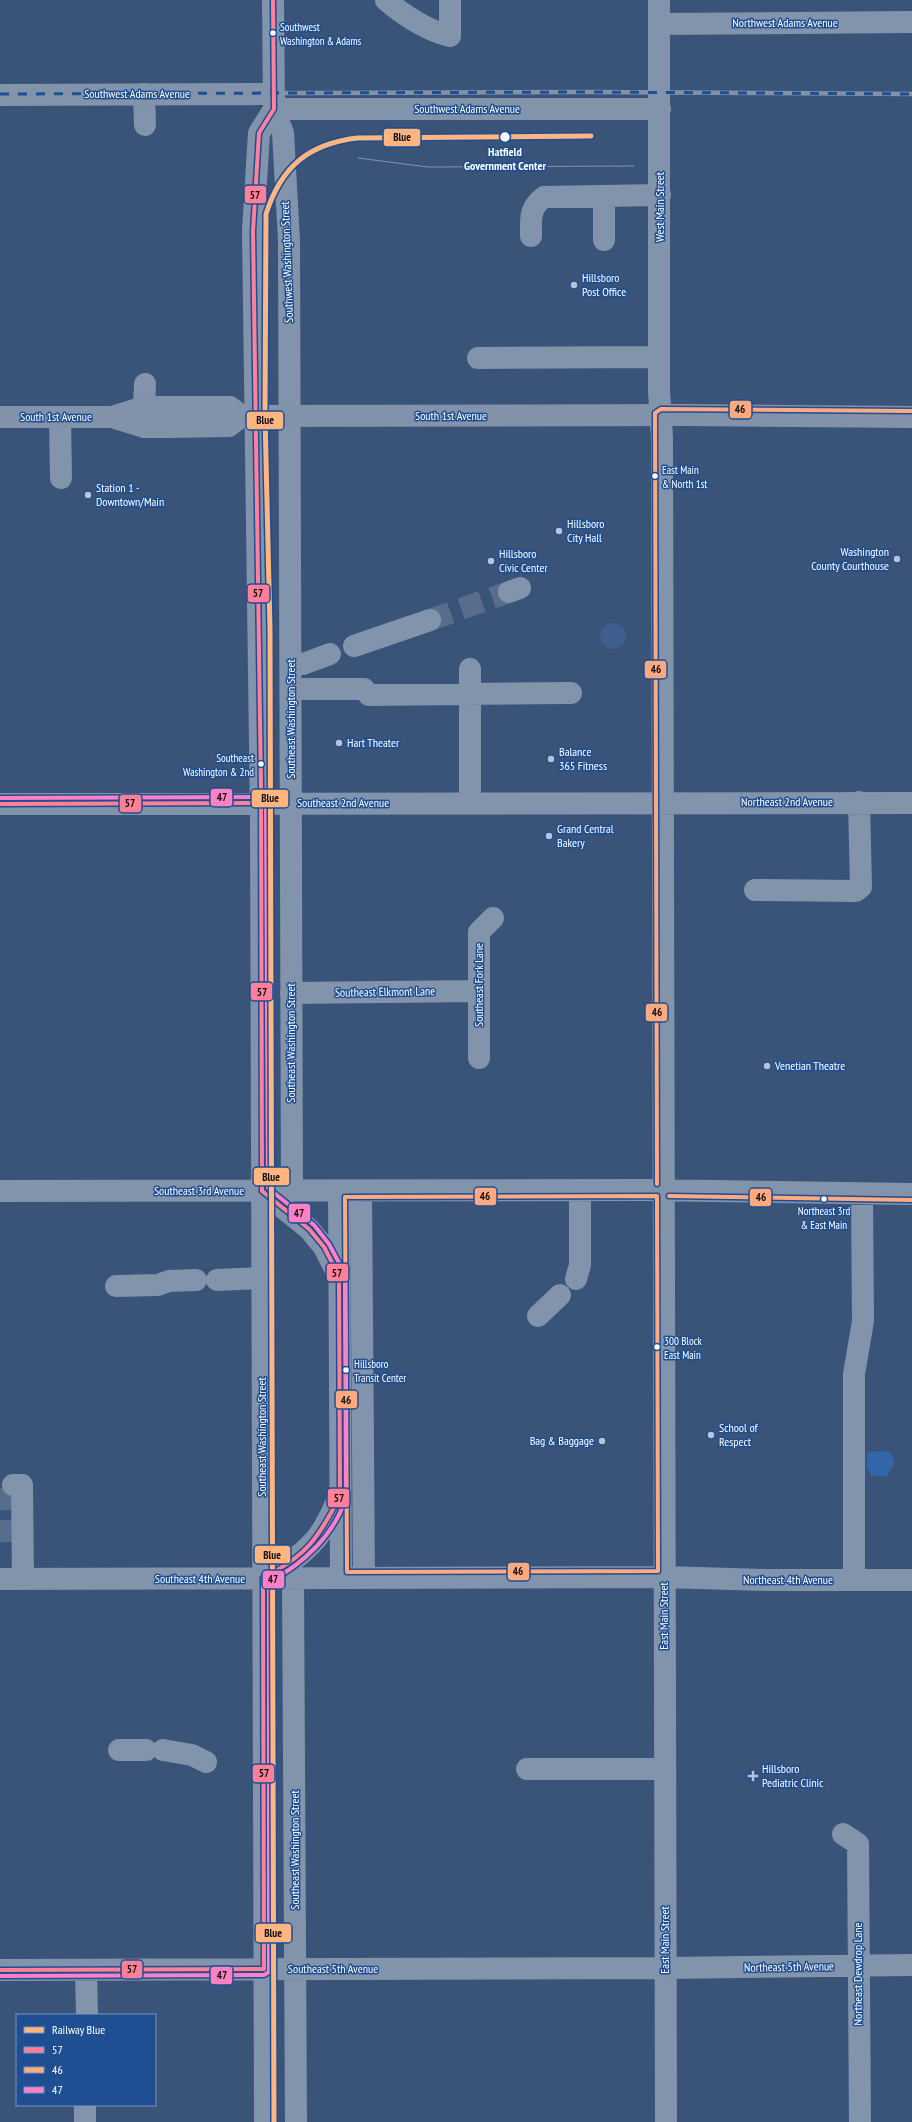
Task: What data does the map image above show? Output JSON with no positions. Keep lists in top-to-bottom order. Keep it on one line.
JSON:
{"streets":{"main road":["South 1st Avenue"],"street":["Northwest Adams Avenue","Southwest Adams Avenue","West Main Street","Southwest Washington Street","Southeast Washington Street","Northeast 2nd Avenue","Southeast 2nd Avenue","Southeast Fork Lane","Southeast Elkmont Lane","Southeast 3rd Avenue","Southeast 4th Avenue","Northeast 4th Avenue","East Main Street","Northeast 5th Avenue","Southeast 5th Avenue","Northeast Dewdrop Lane"]},"crossings":[["Northwest Adams Avenue","West Main Street"],["Southwest Adams Avenue","West Main Street"],["Southwest Adams Avenue","Southwest Washington Street"],["West Main Street","South 1st Avenue"],["West Main Street","East Main Street"],["Southwest Washington Street","South 1st Avenue"],["Southwest Washington Street","Southeast Washington Street"],["South 1st Avenue","Southeast Washington Street"],["South 1st Avenue","East Main Street"],["Southeast Washington Street","Southeast 2nd Avenue"],["Southeast Washington Street","Southeast Elkmont Lane"],["Southeast Washington Street","Southeast 3rd Avenue"],["Southeast Washington Street","Southeast 4th Avenue"],["Southeast Washington Street","Southeast 5th Avenue"],["Northeast 2nd Avenue","Southeast 2nd Avenue"],["Northeast 2nd Avenue","East Main Street"],["Southeast 2nd Avenue","East Main Street"],["Southeast Fork Lane","Southeast Elkmont Lane"],["Southeast 3rd Avenue","East Main Street"],["Southeast 4th Avenue","Northeast 4th Avenue"],["Southeast 4th Avenue","East Main Street"],["Northeast 4th Avenue","East Main Street"],["East Main Street","Northeast 5th Avenue"],["East Main Street","Southeast 5th Avenue"],["Northeast 5th Avenue","Southeast 5th Avenue"],["Northeast 5th Avenue","Northeast Dewdrop Lane"]],"places":{"other":["Southwest Washington & Adams","Hatfield Government Center","Hillsboro Post Office","East Main & North 1st","Station 1 - Downtown/Main","Hillsboro City Hall","Washington County Courthouse","Hillsboro Civic Center","Hart Theater","Balance 365 Fitness","Southeast Washington & 2nd","Grand Central Bakery","Venetian Theatre","Northeast 3rd & East Main","300 Block East Main","Hillsboro Transit Center","School of Respect","Bag & Baggage"],"health":["Hillsboro Pediatric Clinic"]},"lines":["transit line 57","rail line Blue","transit line 46","transit line 47"],"legend":["Railway Blue","57","46","47"]}
